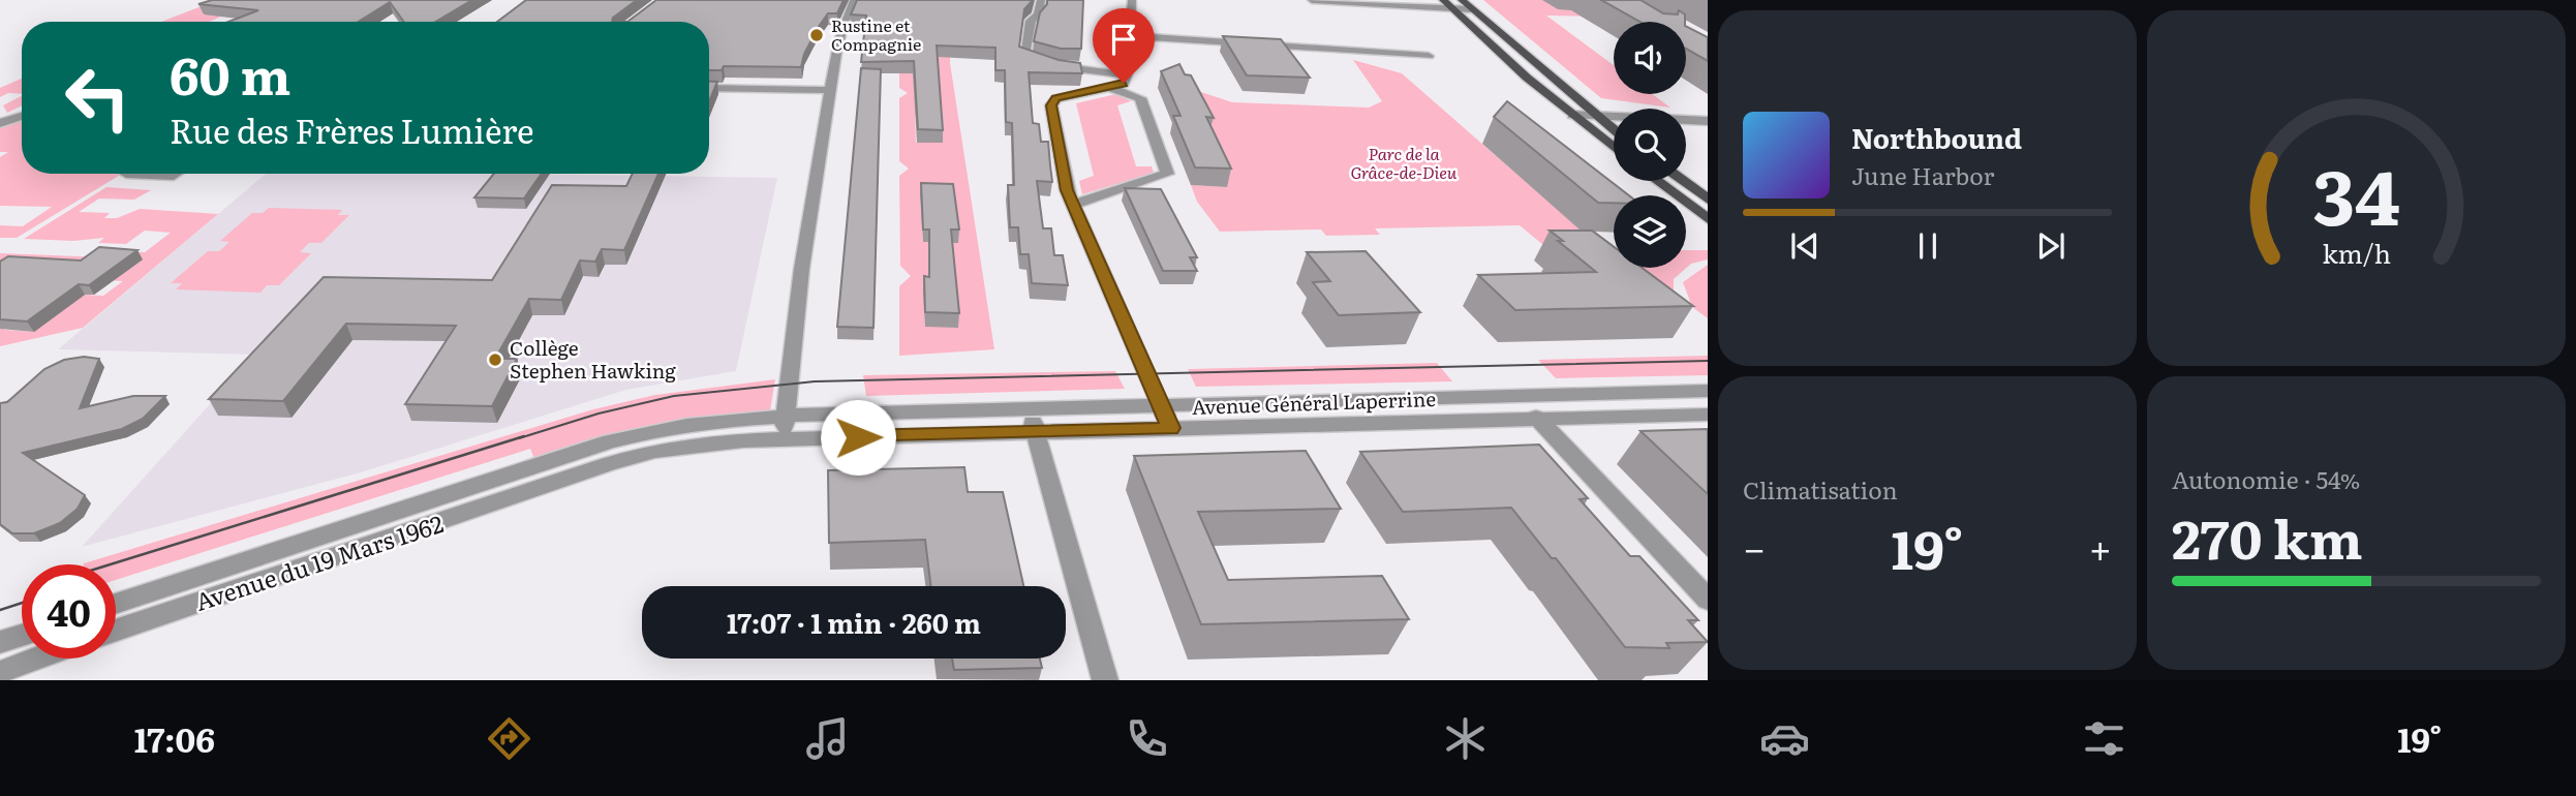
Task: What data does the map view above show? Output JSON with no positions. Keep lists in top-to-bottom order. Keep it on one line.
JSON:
{"streets":{"street":["Avenue Général Laperrine","Avenue du 19 Mars 1962"]},"crossings":[["Avenue Général Laperrine","Avenue du 19 Mars 1962"]],"parks":["Parc de la Grâce-de-Dieu"],"places":["Rustine et Compagnie","Collège Stephen Hawking"],"page":{"turn":["60 m","Rue des Frères Lumière"],"song":["Northbound","June Harbor"],"tile":["Climatisation",["Autonomie · 54%","270 km"]],"heat":["−","19°","+"],"limit":"40","trip":"17:07 · 1 min · 260 m","tabs":["17:06","19°"],"gauge":["34","km/h"]}}
